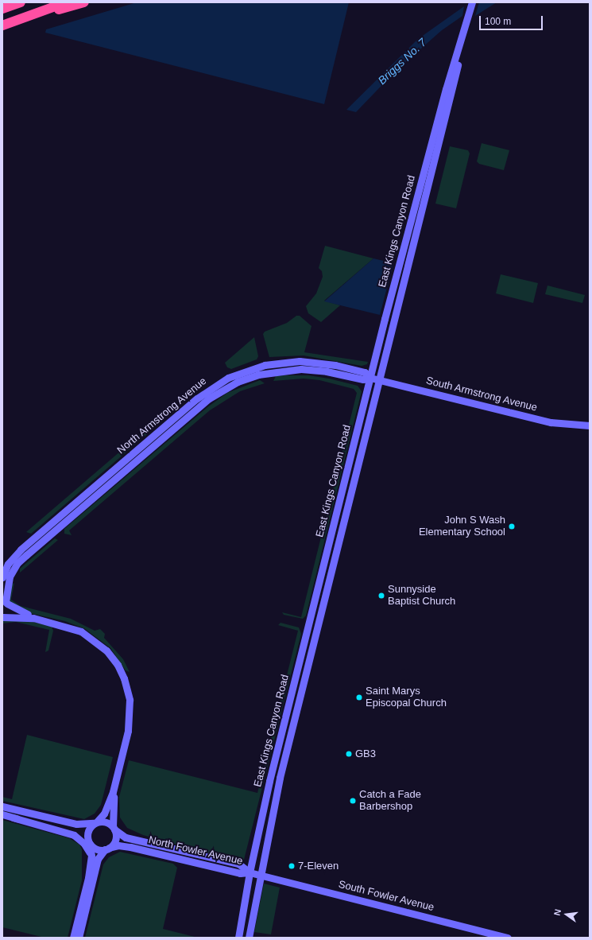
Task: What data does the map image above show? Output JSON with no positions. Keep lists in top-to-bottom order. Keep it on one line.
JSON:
{"streets":{"main road":["East Kings Canyon Road","South Armstrong Avenue","North Armstrong Avenue","North Fowler Avenue","South Fowler Avenue"]},"crossings":[["East Kings Canyon Road","South Armstrong Avenue"],["East Kings Canyon Road","North Armstrong Avenue"],["East Kings Canyon Road","North Fowler Avenue"],["East Kings Canyon Road","South Fowler Avenue"],["South Armstrong Avenue","North Armstrong Avenue"],["North Fowler Avenue","South Fowler Avenue"]],"water":["Briggs No. 7"],"places":["John S Wash Elementary School","Sunnyside Baptist Church","Saint Marys Episcopal Church","GB3","Catch a Fade Barbershop","7-Eleven"],"scale_bar":"100 m","north":"left"}
